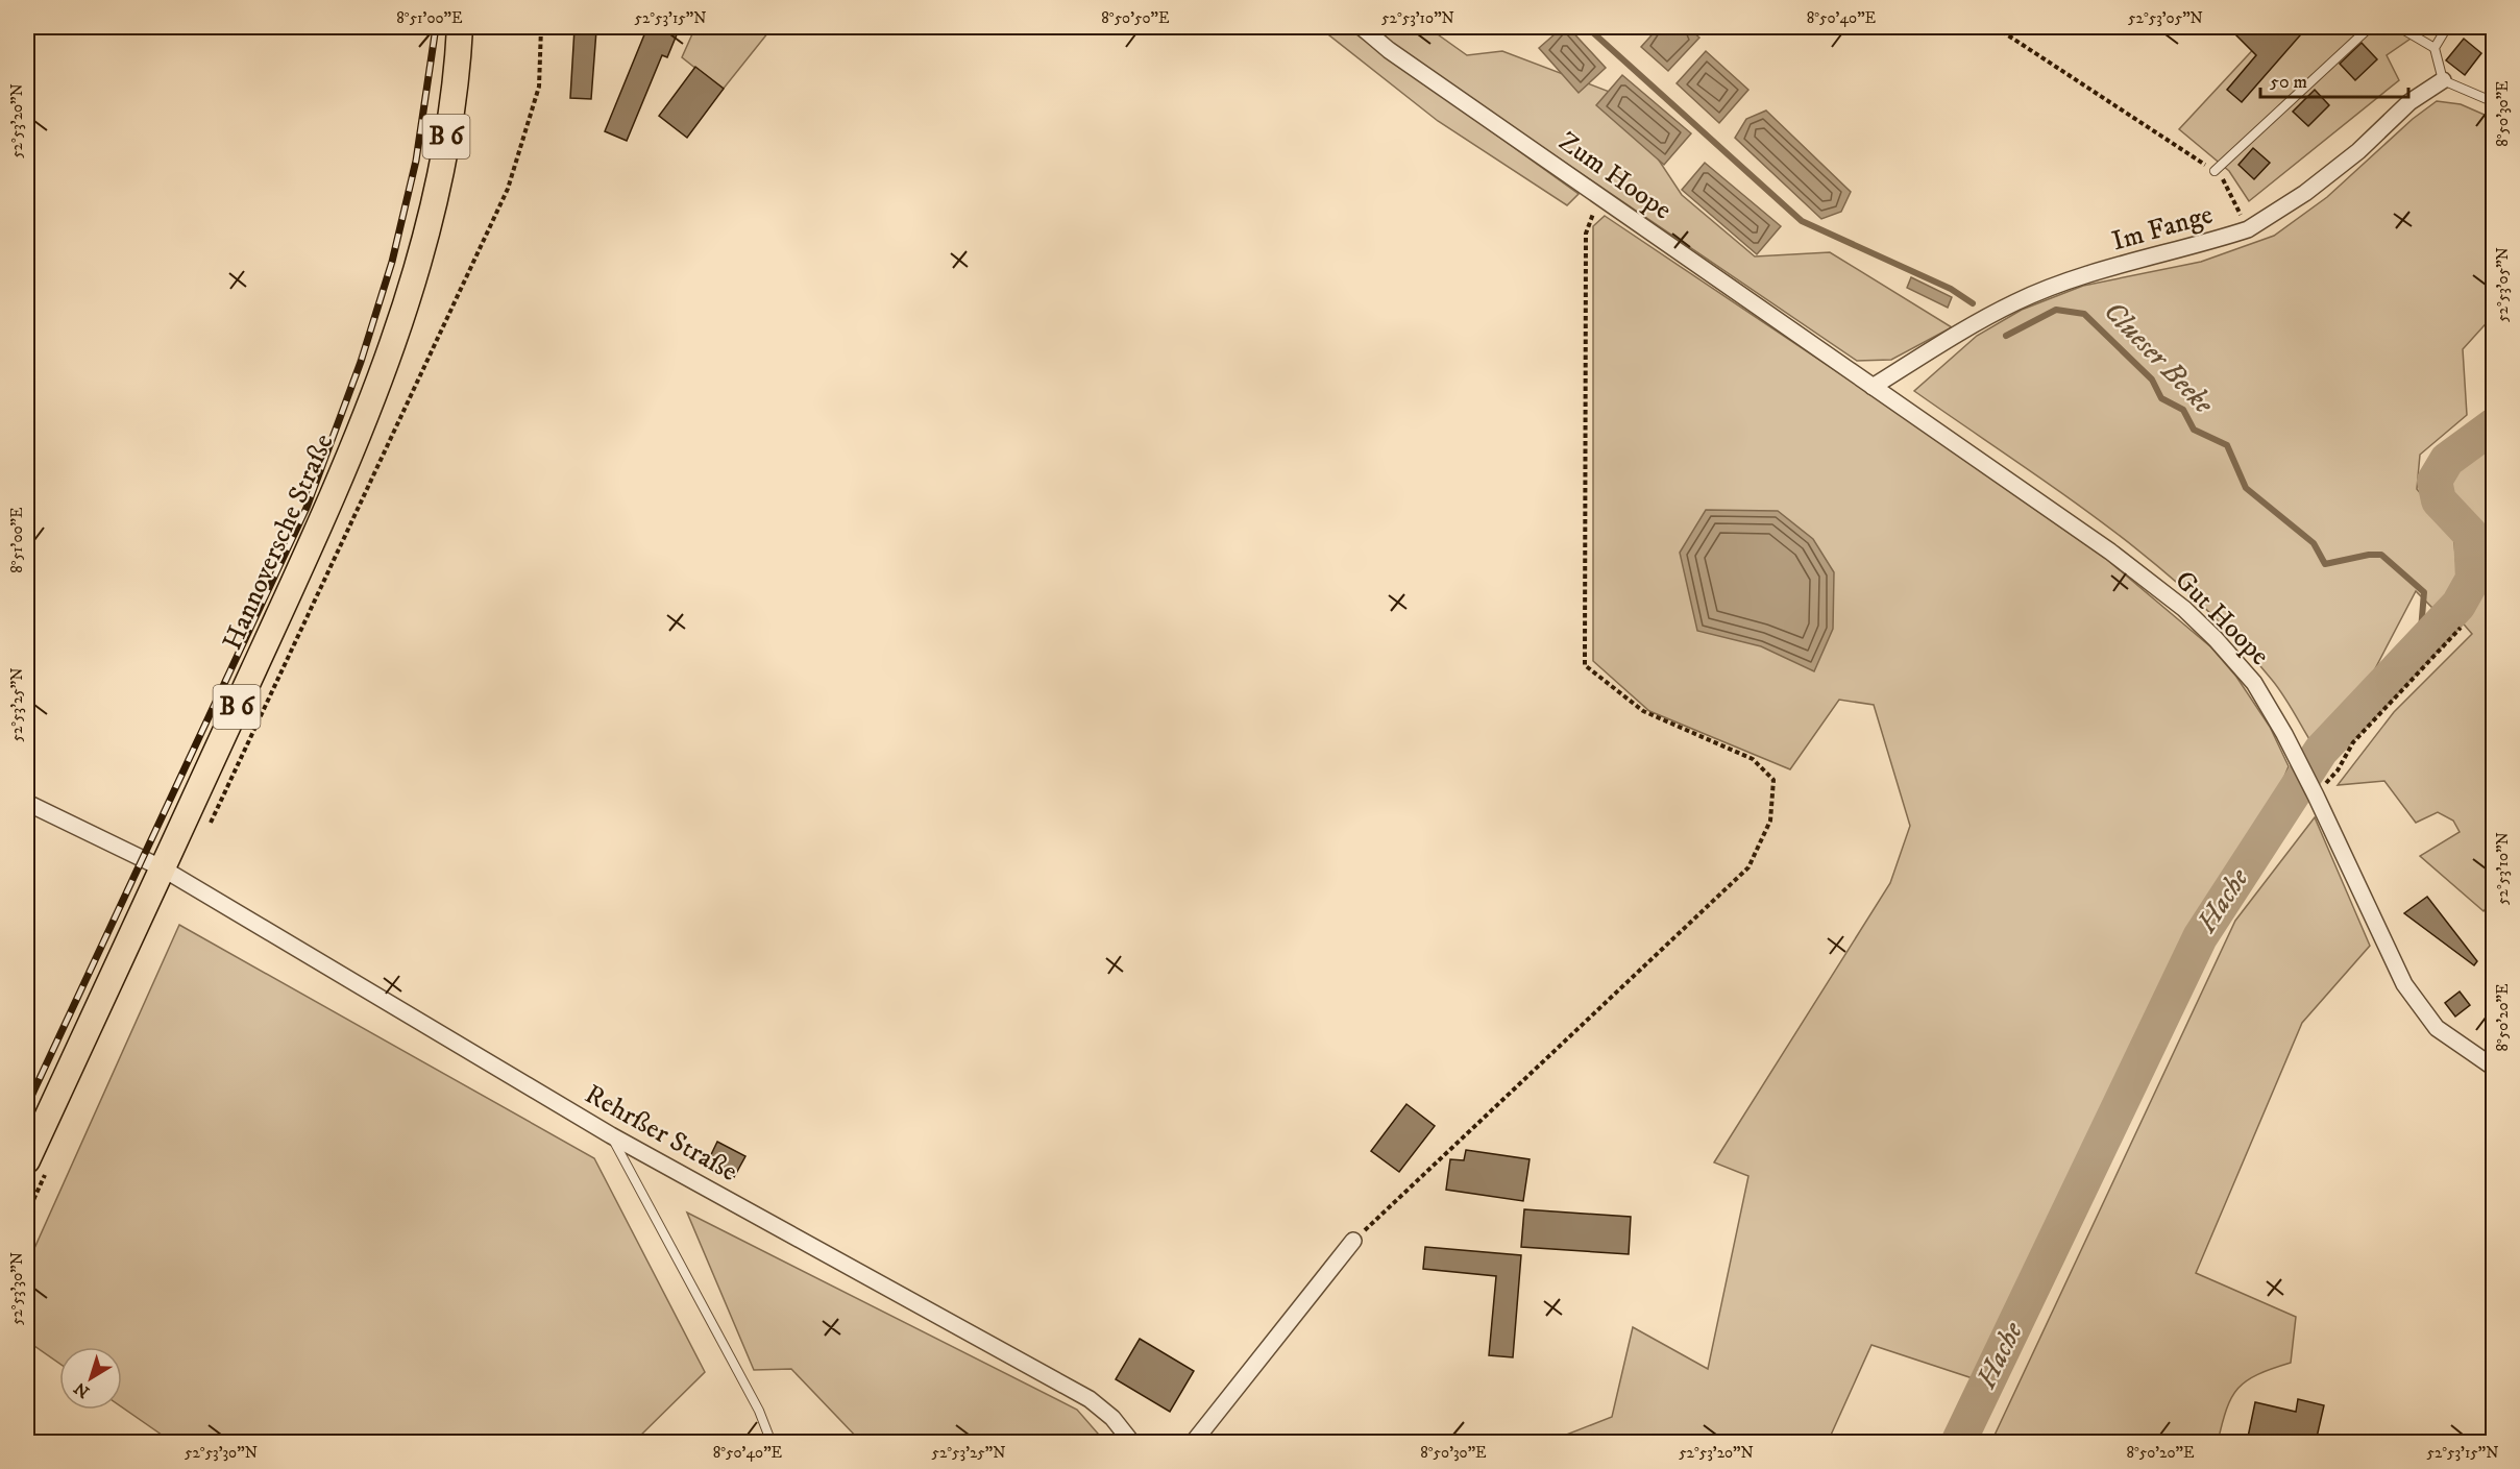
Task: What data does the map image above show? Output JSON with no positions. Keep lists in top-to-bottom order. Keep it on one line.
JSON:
{"streets":{"main road":["B 6","Hannoversche Straße"],"street":["Zum Hoope","Im Fange","Gut Hoope","Rehrßer Straße"]},"crossings":[["Zum Hoope","Im Fange"],["Zum Hoope","Gut Hoope"],["Im Fange","Gut Hoope"],["Hannoversche Straße","Rehrßer Straße"]],"water":["Clueser Beeke","Hache"],"scale_bar":"50 m","north":"bottom left","coordinates":["8°51'00\"E","52°53'15\"N","8°50'50\"E","52°53'10\"N","8°50'40\"E","52°53'05\"N","8°50'30\"E","52°53'20\"N","52°53'25\"N","8°50'20\"E","52°53'30\"N"]}
